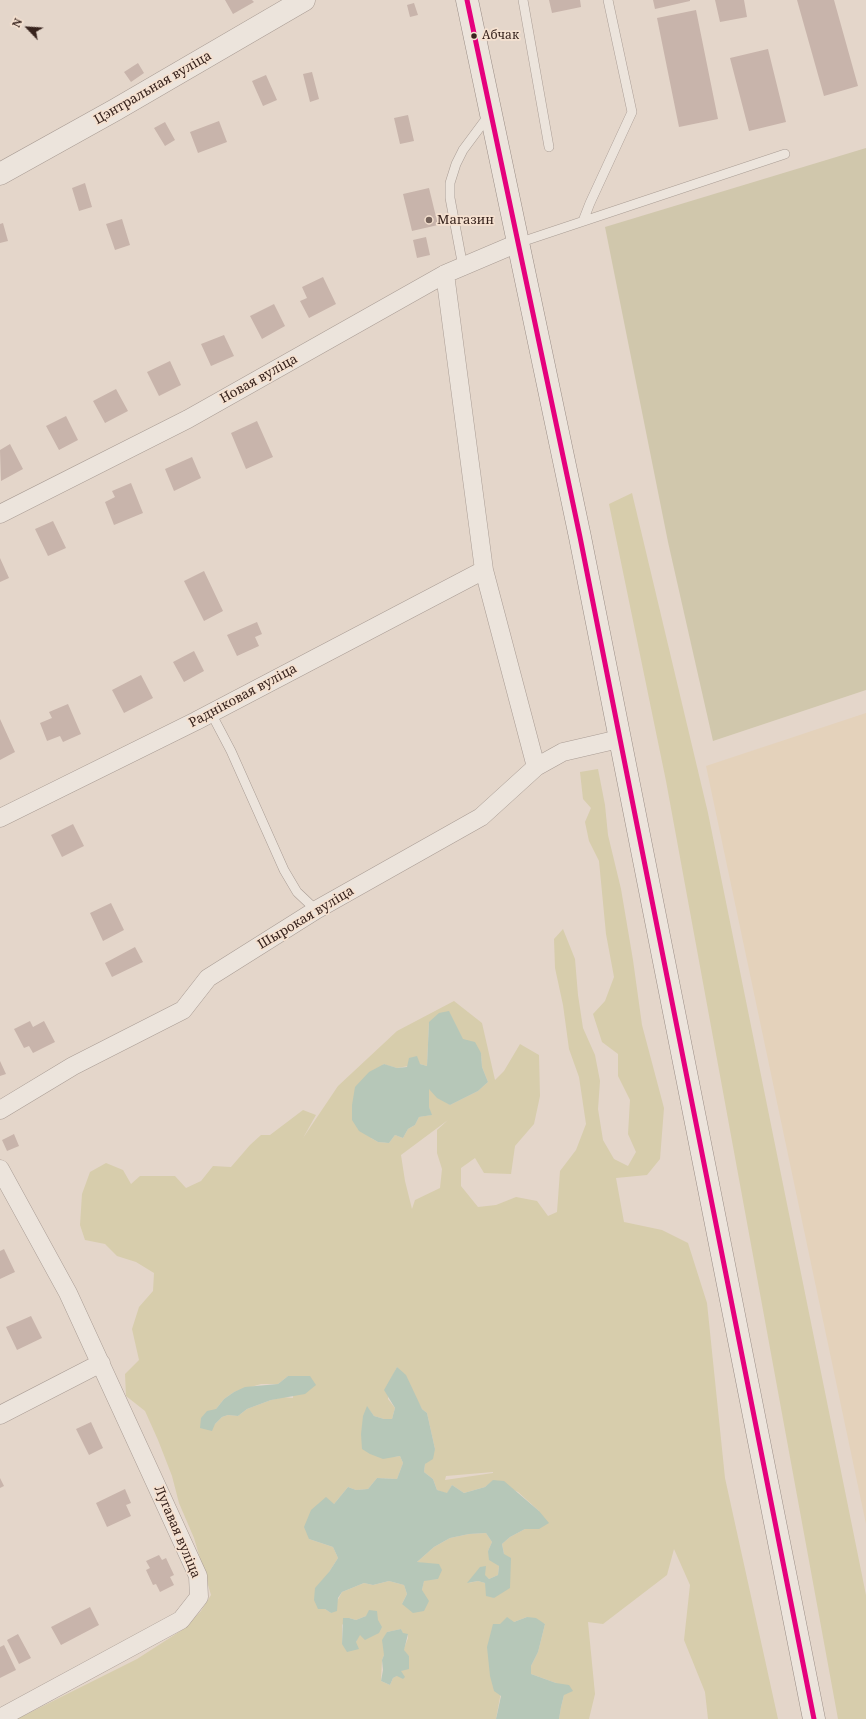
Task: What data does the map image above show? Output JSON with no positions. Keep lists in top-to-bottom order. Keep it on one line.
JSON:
{"streets":{"main road":["Цэнтральная вуліца"],"street":["Новая вуліца","Радніковая вуліца","Шырокая вуліца","Лугавая вуліца"]},"places":["Абчак","Магазин"],"north":"top left"}
